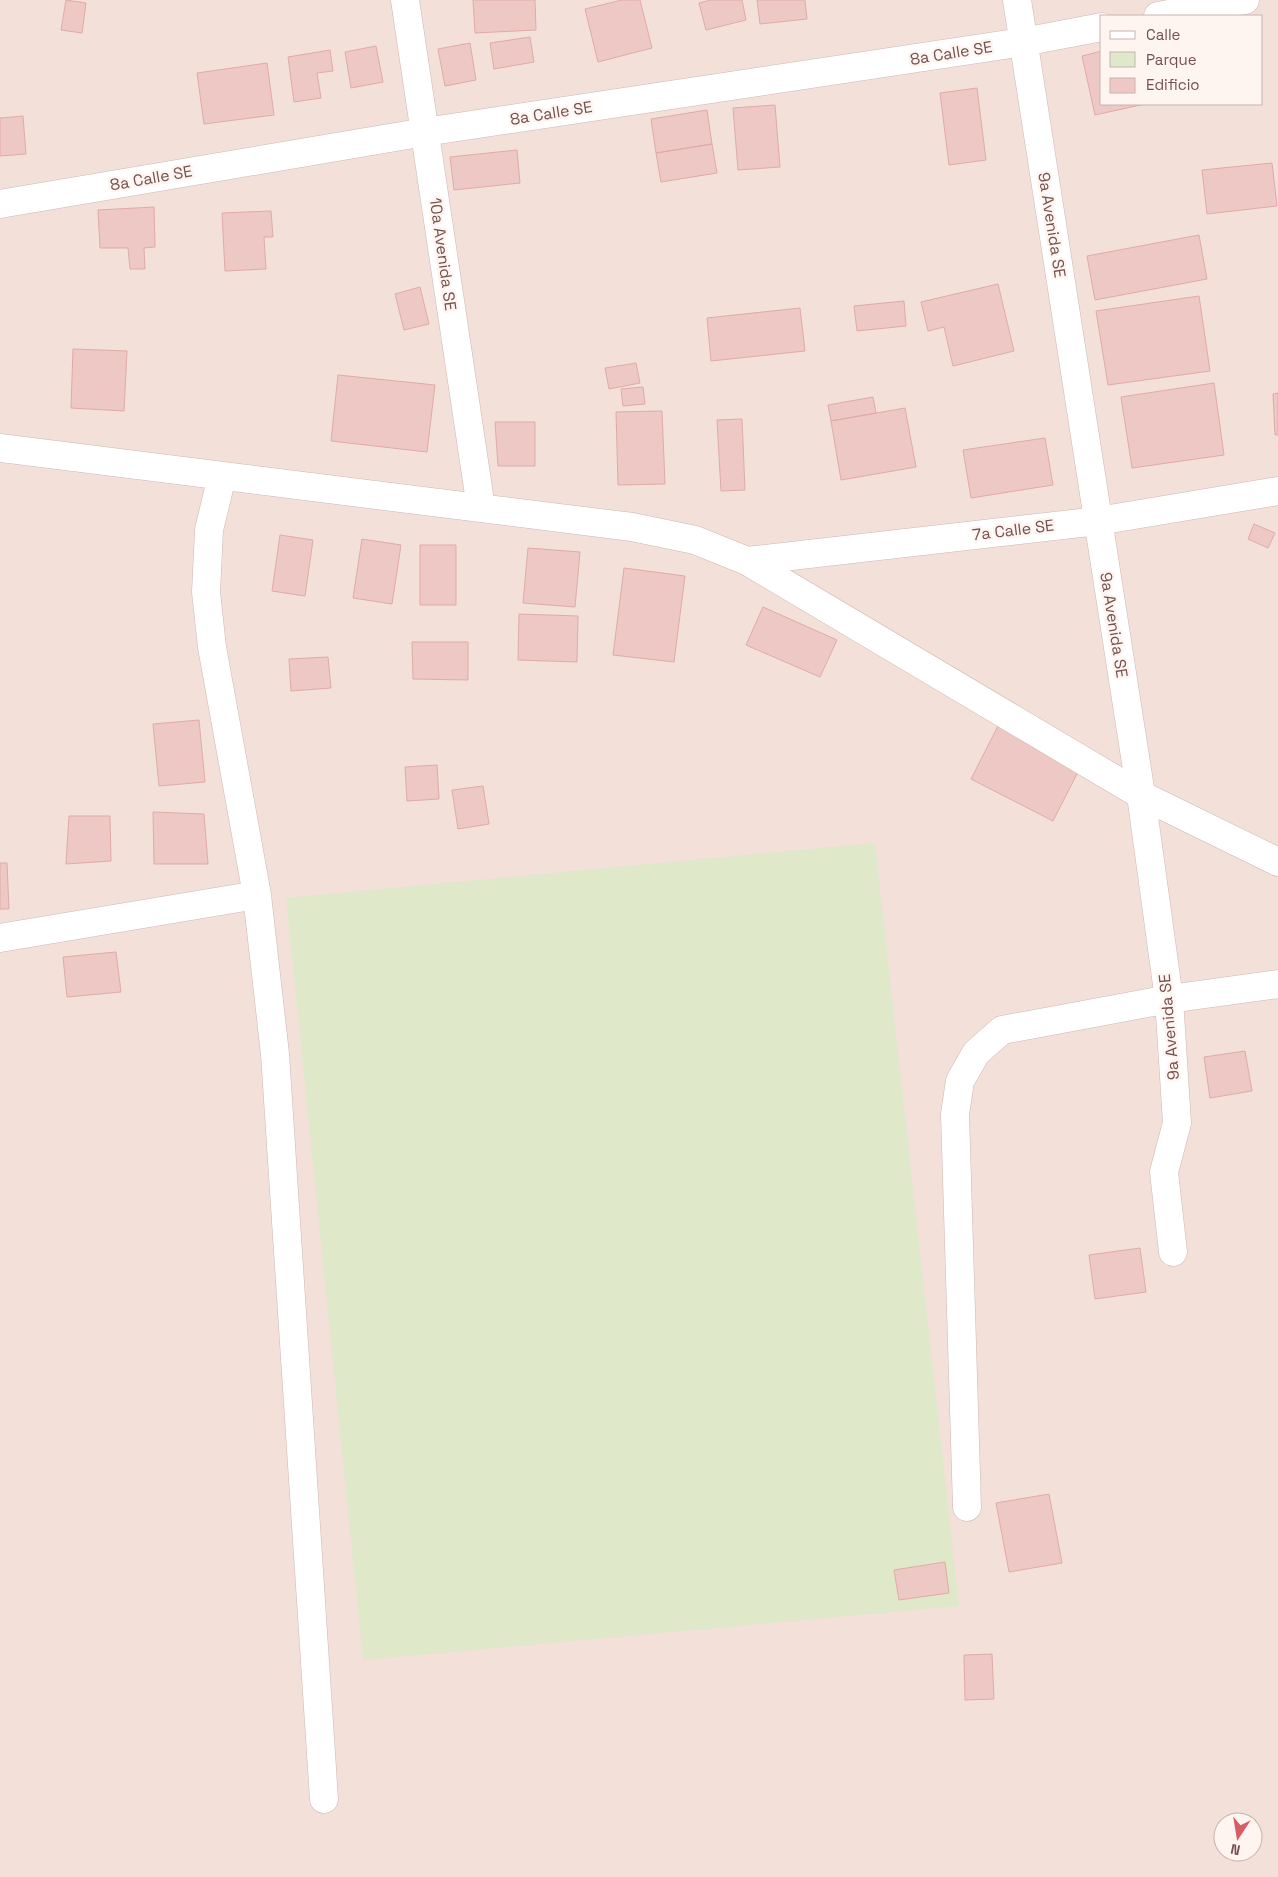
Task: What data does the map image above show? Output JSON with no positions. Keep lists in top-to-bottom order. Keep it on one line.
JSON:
{"streets":{"street":["8a Calle SE","9a Avenida SE","10a Avenida SE","7a Calle SE"]},"crossings":[["8a Calle SE","9a Avenida SE"],["8a Calle SE","10a Avenida SE"],["9a Avenida SE","7a Calle SE"]],"legend":["Calle","Parque","Edificio"],"north":"bottom"}
